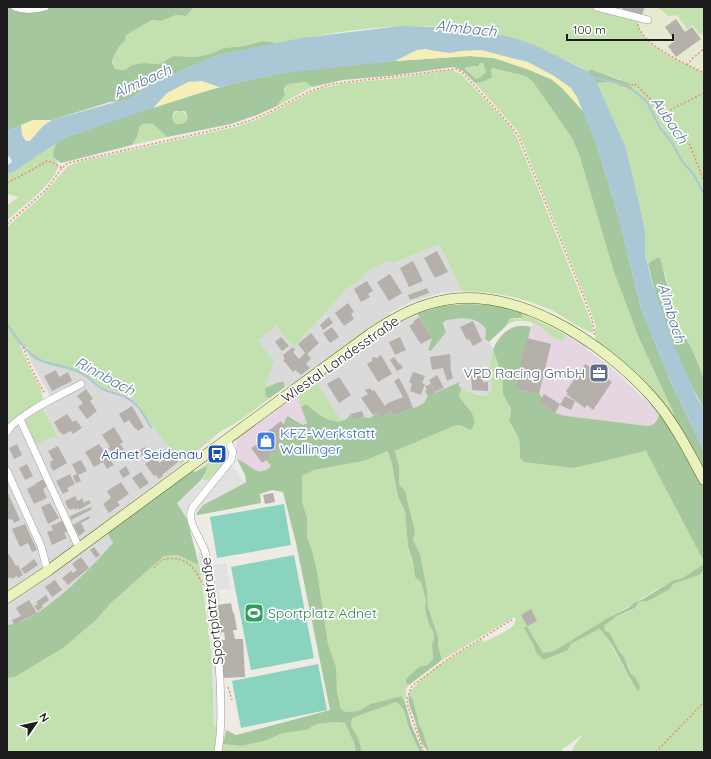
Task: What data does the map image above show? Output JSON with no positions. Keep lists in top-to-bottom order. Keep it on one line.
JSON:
{"streets":{"main road":["Wiestal Landesstraße"],"street":["Sportplatzstraße"]},"crossings":[["Wiestal Landesstraße","Sportplatzstraße"]],"water":["Almbach","Aubach","Rinnbach"],"places":{"office":["VPD Racing GmbH"],"shop":["KFZ-Werkstatt Wallinger"],"bus stop":["Adnet Seidenau"],"sports":["Sportplatz Adnet"]},"scale_bar":"100 m","north":"top right"}
